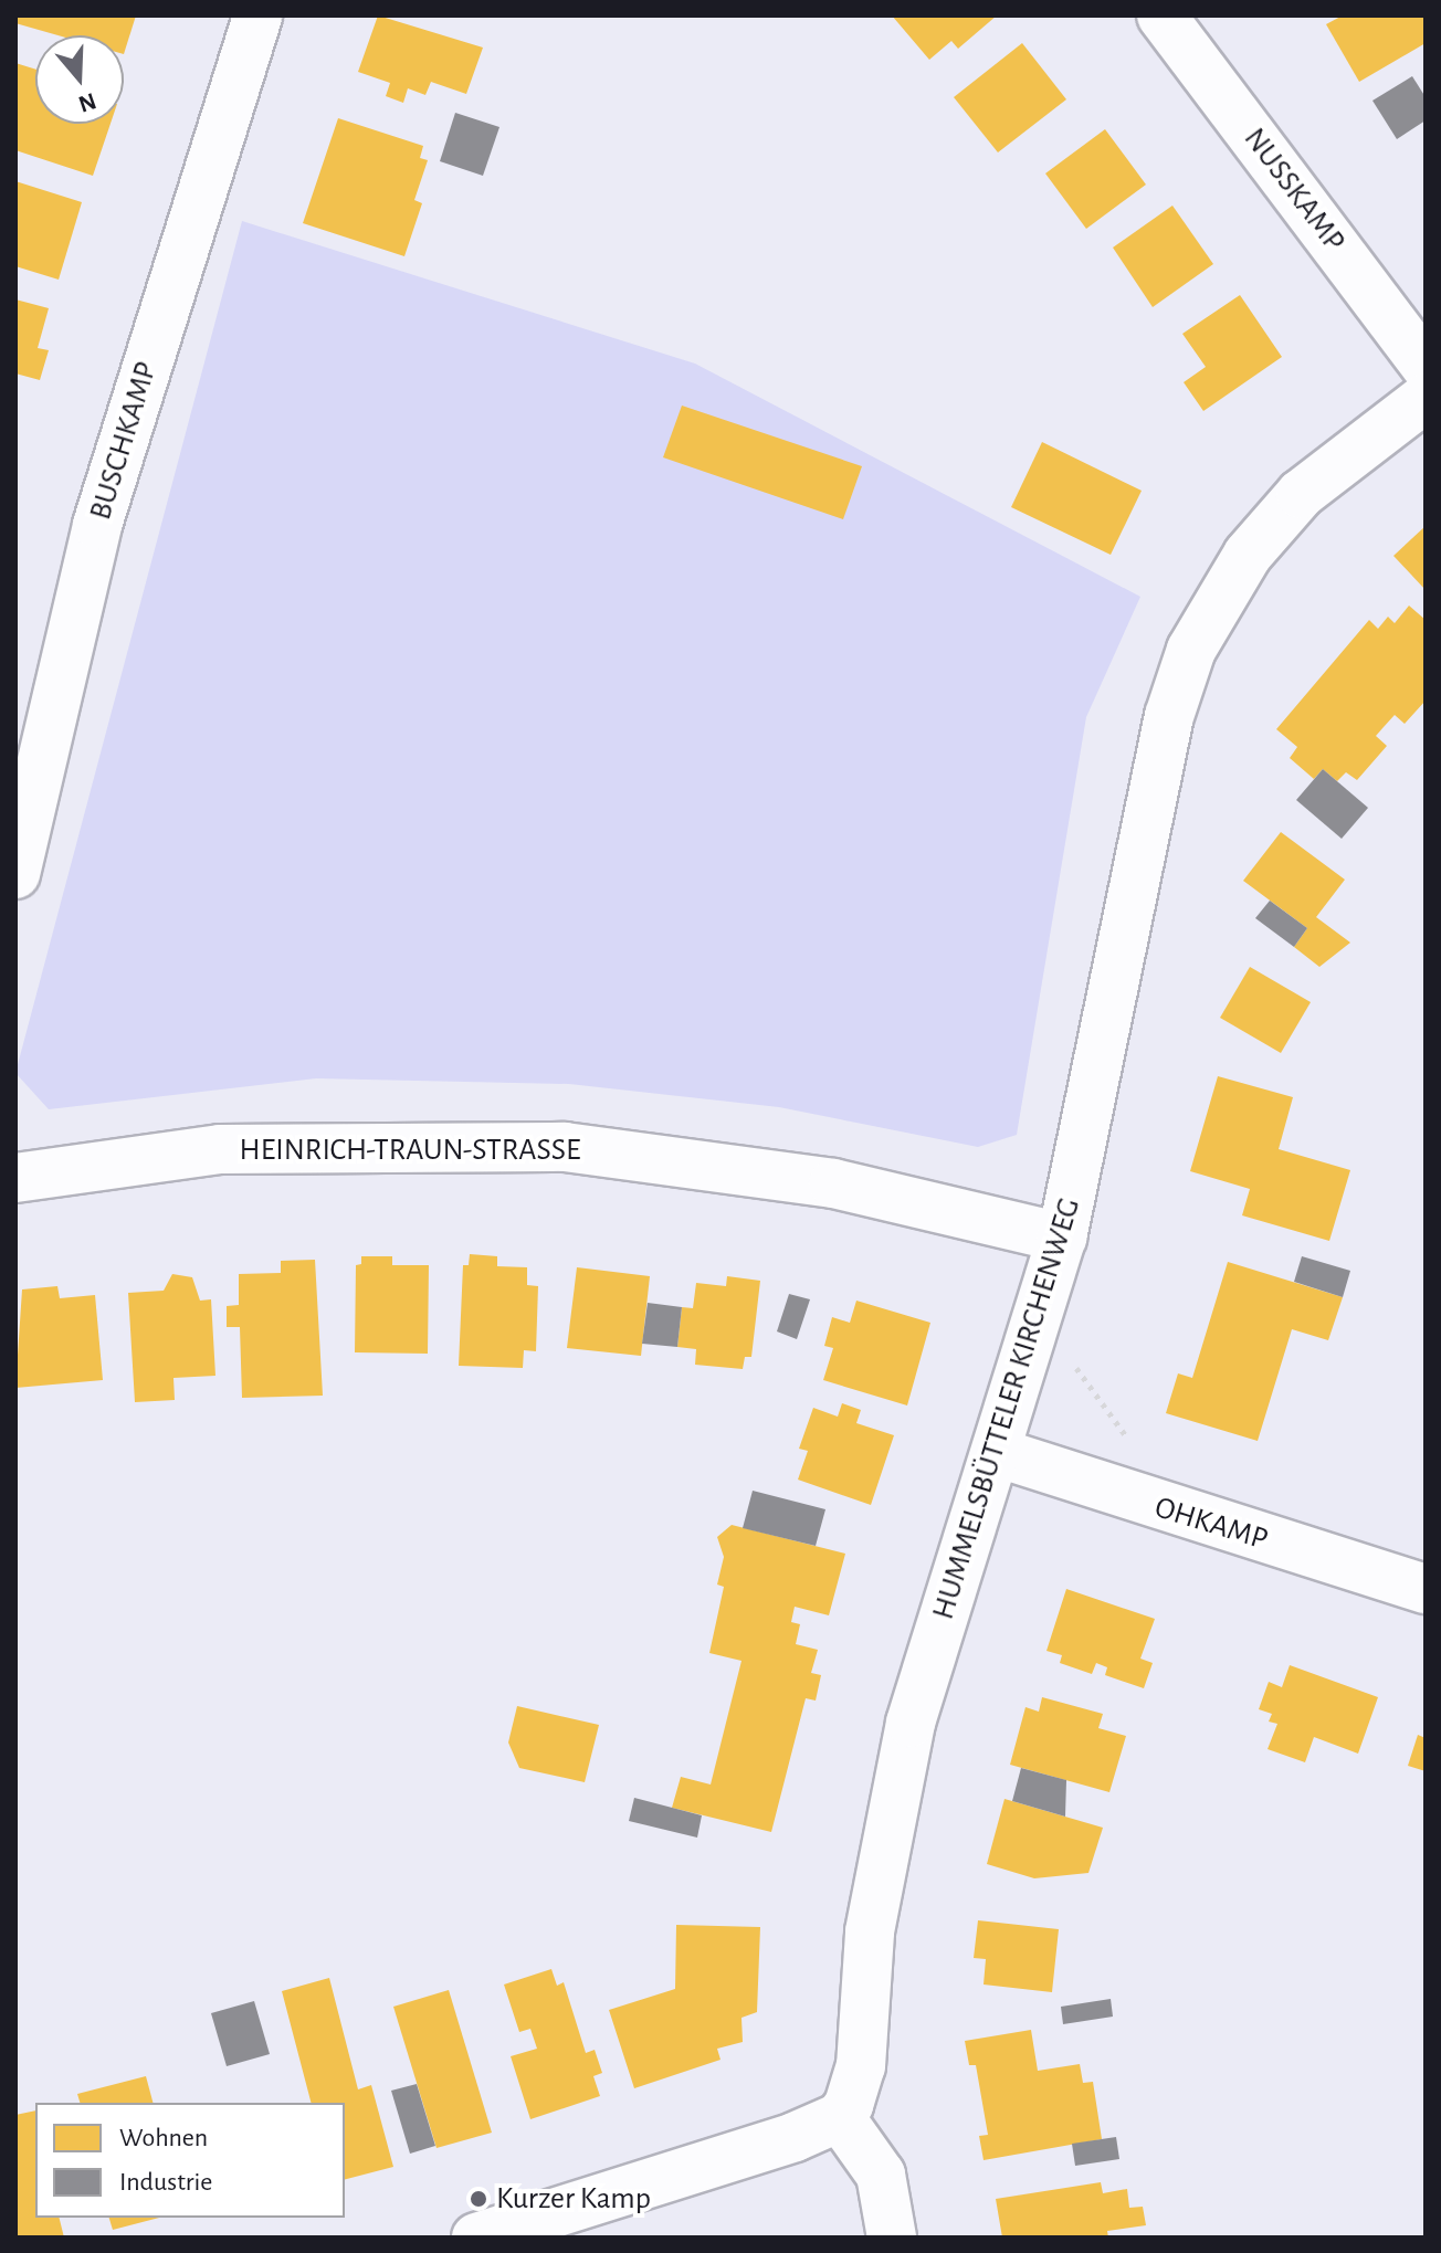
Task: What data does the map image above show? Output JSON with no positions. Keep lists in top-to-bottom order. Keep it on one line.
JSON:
{"streets":{"street":["NUSSKAMP","BUSCHKAMP","HEINRICH-TRAUN-STRASSE","HUMMELSBÜTTELER KIRCHENWEG","OHKAMP"]},"crossings":[["HEINRICH-TRAUN-STRASSE","HUMMELSBÜTTELER KIRCHENWEG"],["HUMMELSBÜTTELER KIRCHENWEG","OHKAMP"]],"places":["Kurzer Kamp"],"legend":["Wohnen","Industrie"],"north":"bottom"}
